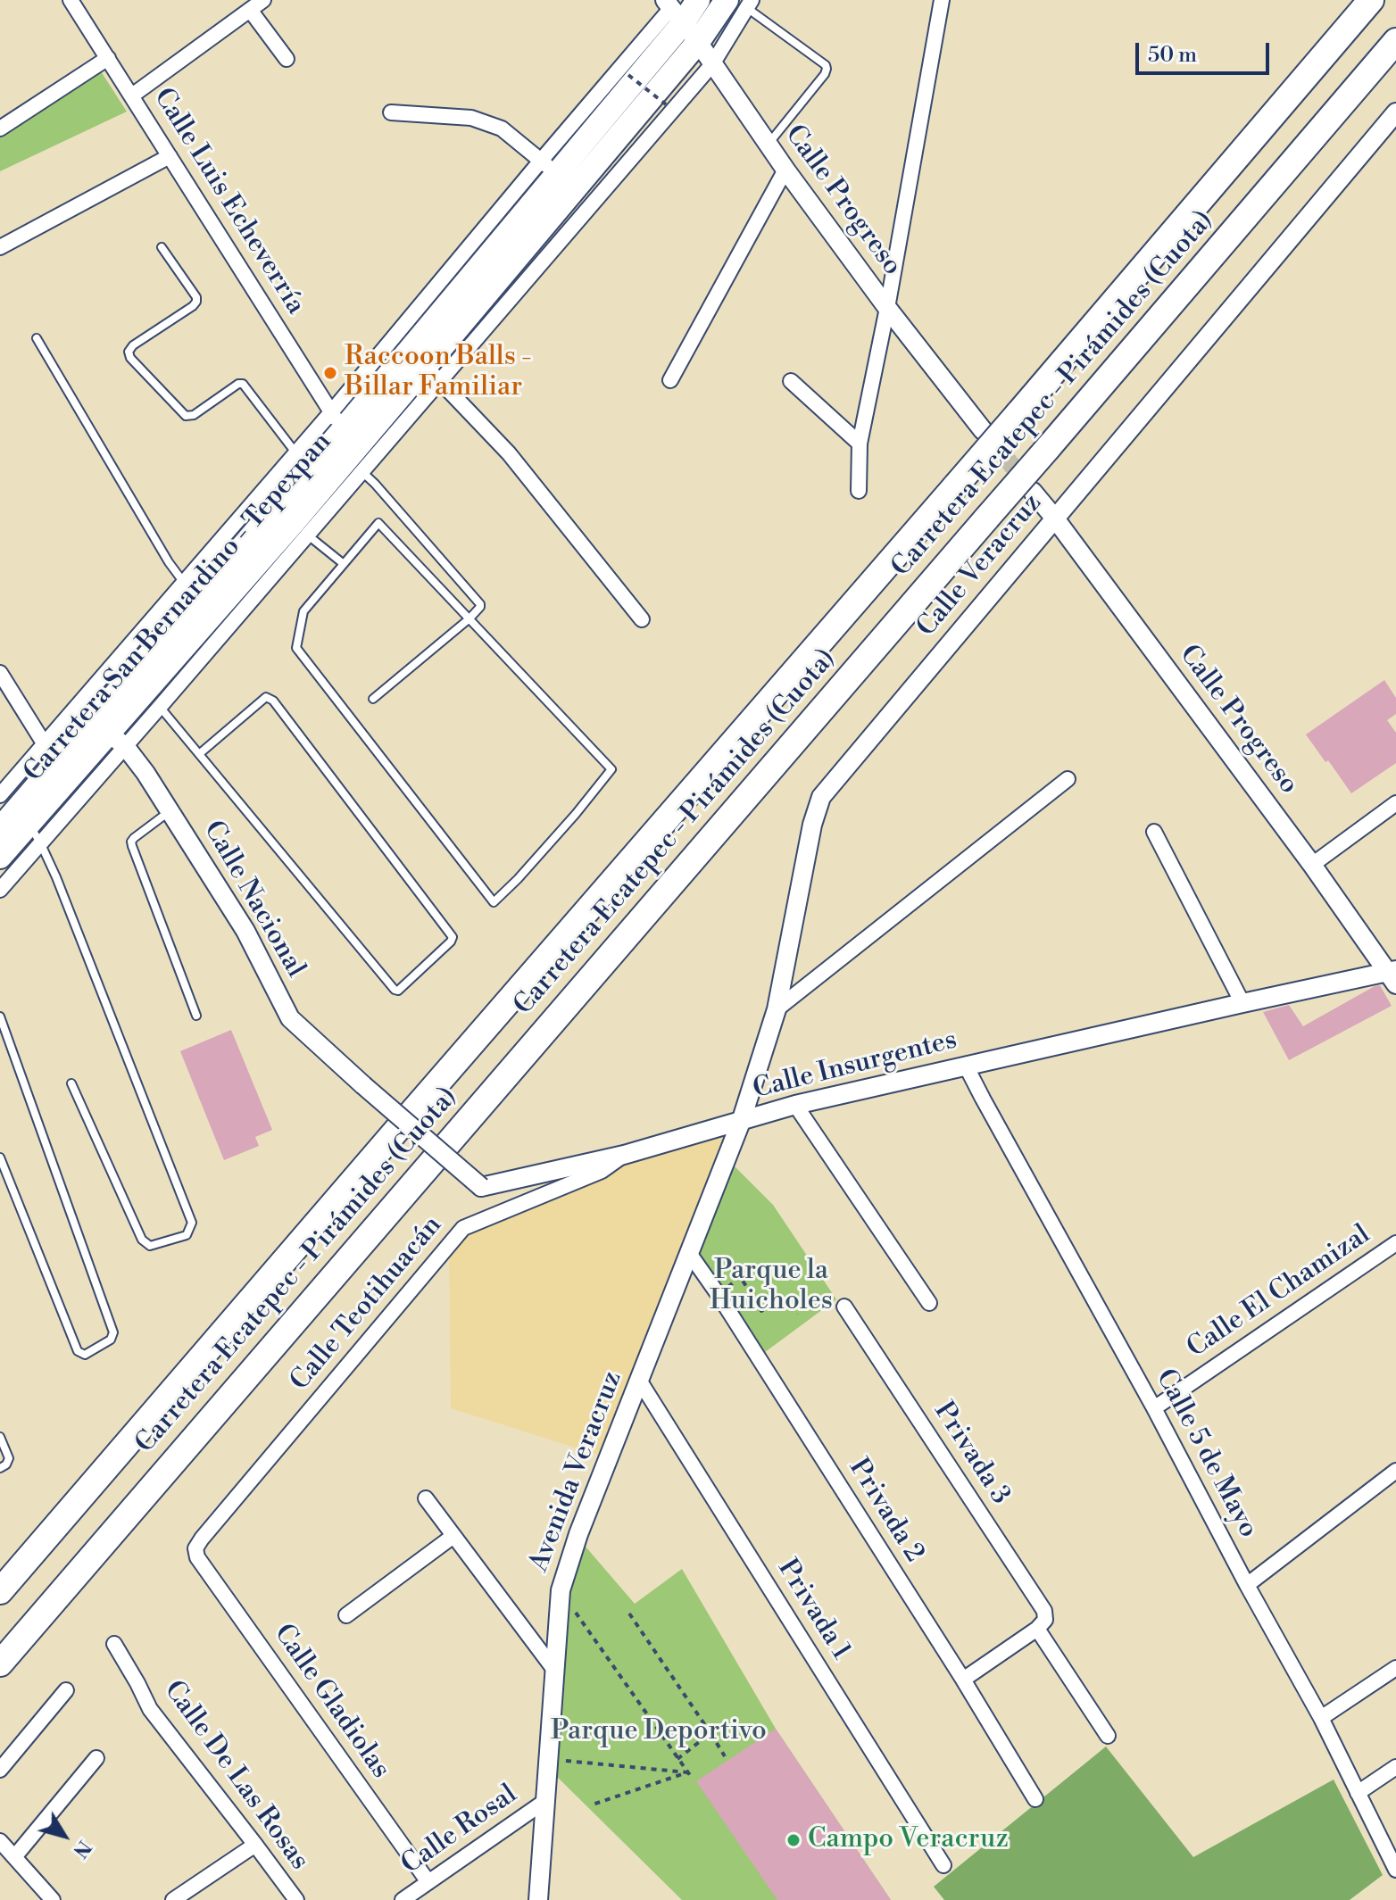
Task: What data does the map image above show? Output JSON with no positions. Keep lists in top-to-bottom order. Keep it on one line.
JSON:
{"streets":{"highway":["Carretera Ecatepec - Pirámides (Cuota)","Carretera San Bernardino - Tepexpan"],"street":["Calle Progreso","Calle Luis Echeverría","Calle Veracruz","Calle Nacional","Calle Insurgentes","Calle El Chamizal","Calle Teotihuacán","Privada 3","Calle 5 de Mayo","Avenida Veracruz","Privada 2","Privada 1","Calle Gladiolas","Calle De Las Rosas","Calle Rosal"]},"crossings":[["Calle Progreso","Calle Veracruz"],["Calle Progreso","Carretera San Bernardino - Tepexpan"],["Calle Progreso","Calle Insurgentes"],["Calle Luis Echeverría","Carretera San Bernardino - Tepexpan"],["Calle Veracruz","Calle Insurgentes"],["Calle Veracruz","Avenida Veracruz"],["Carretera San Bernardino - Tepexpan","Calle Nacional"],["Calle Nacional","Calle Insurgentes"],["Calle Insurgentes","Calle Teotihuacán"],["Calle Insurgentes","Calle 5 de Mayo"],["Calle Insurgentes","Avenida Veracruz"],["Calle El Chamizal","Calle 5 de Mayo"],["Calle Teotihuacán","Calle Gladiolas"],["Avenida Veracruz","Privada 2"],["Avenida Veracruz","Privada 1"],["Avenida Veracruz","Calle Rosal"],["Calle Gladiolas","Calle Rosal"]],"parks":["Parque la Huicholes","Parque Deportivo"],"places":["Raccoon Balls - Billar Familiar","Campo Veracruz"],"scale_bar":"50 m","north":"bottom right"}
